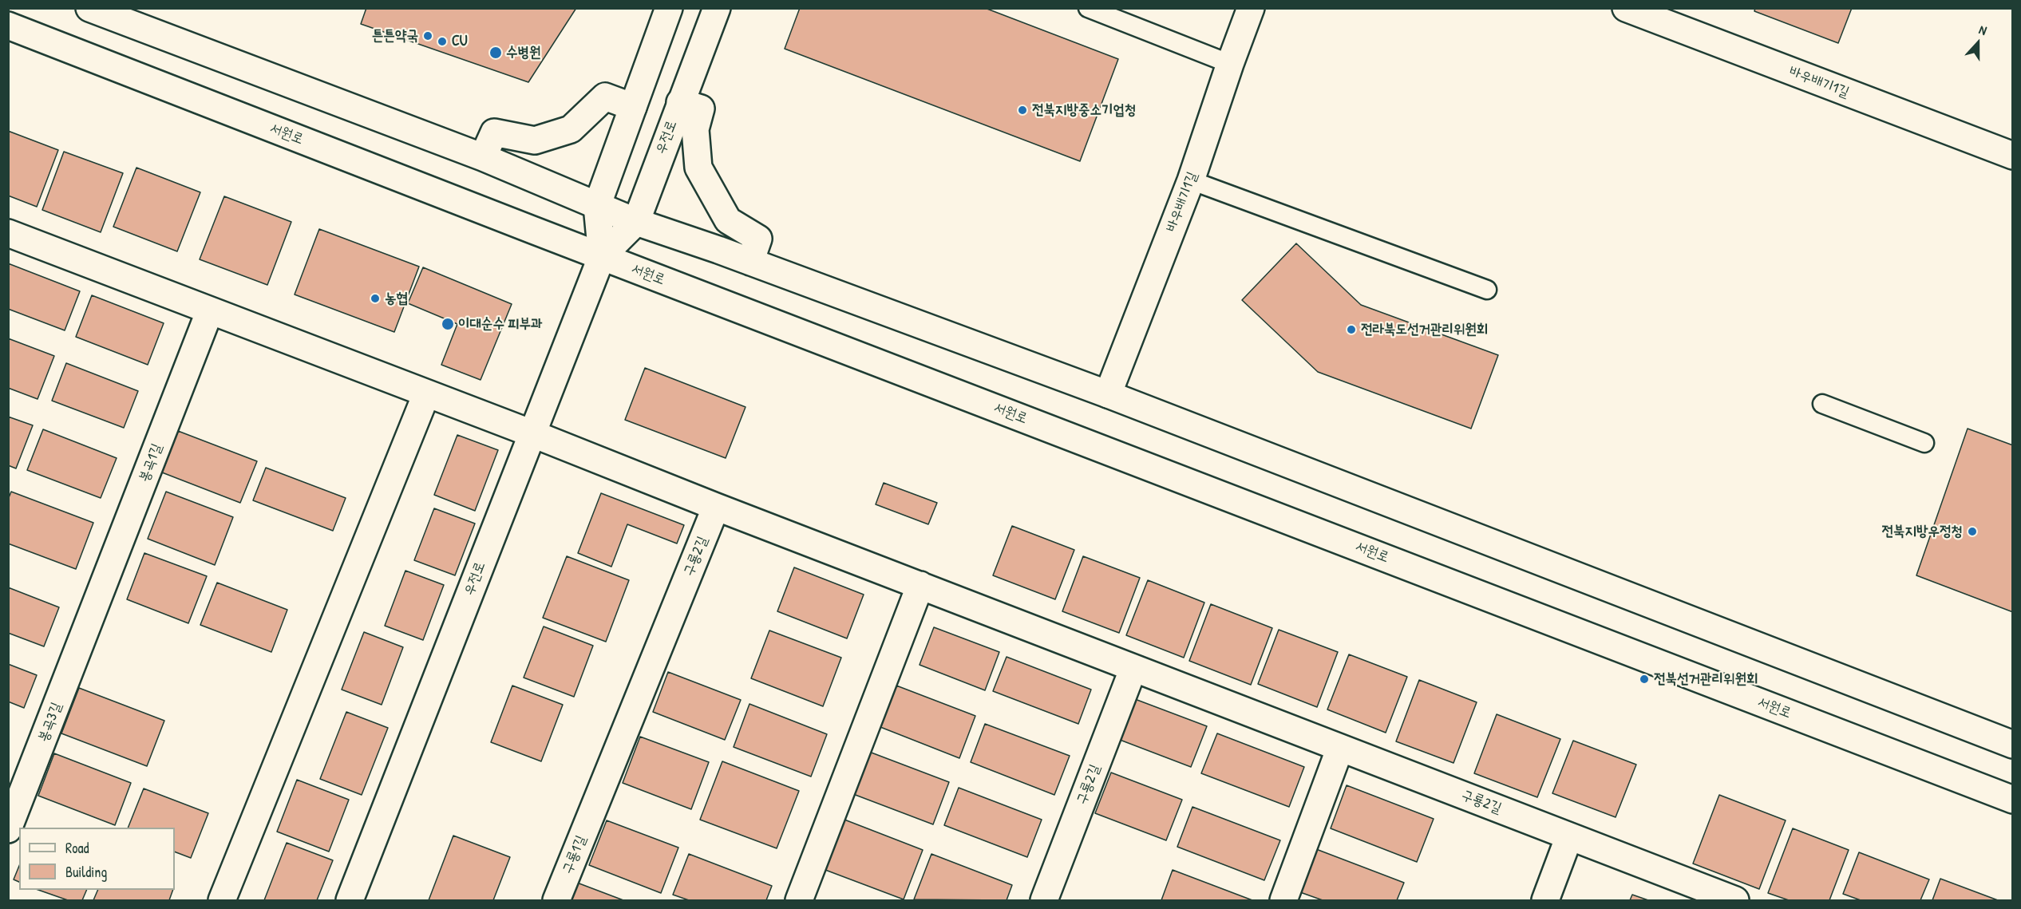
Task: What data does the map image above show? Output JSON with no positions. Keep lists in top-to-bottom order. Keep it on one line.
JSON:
{"streets":{"street":["바우배기1길","서원로","우전로","봉곡1길","구룡2길","봉곡3길","구룡1길"]},"crossings":[["서원로","우전로"],["봉곡1길","봉곡3길"],["구룡2길","구룡1길"]],"places":["튼튼약국","CU","수병원","전북지방중소기업청","농협","이대순수 피부과","전라북도선거관리위원회","전북지방우정청","전북선거관리위원회"],"legend":["Road","Building"],"north":"top"}
